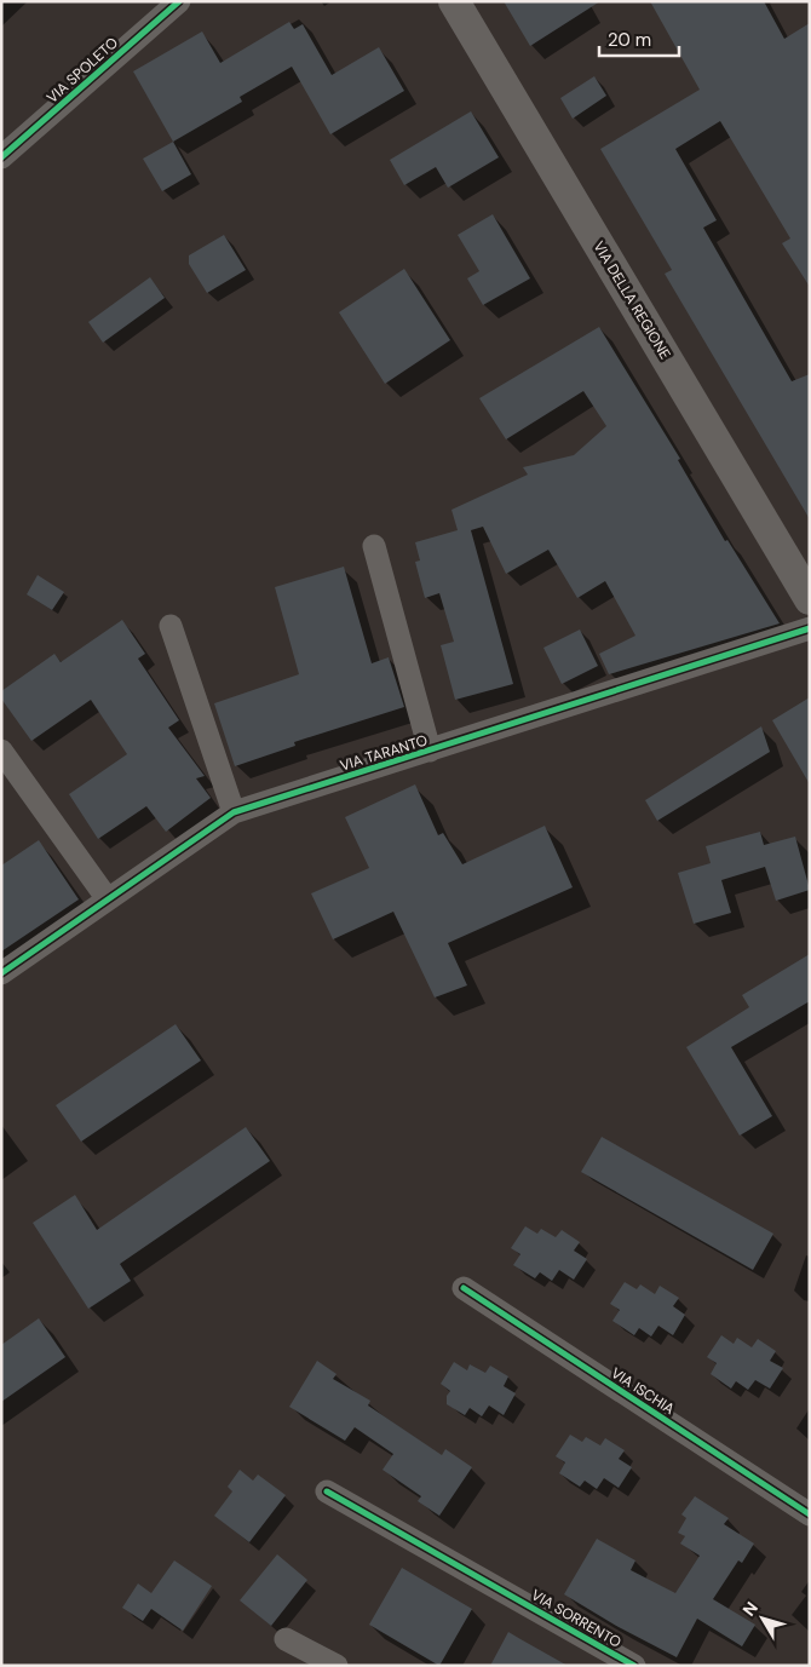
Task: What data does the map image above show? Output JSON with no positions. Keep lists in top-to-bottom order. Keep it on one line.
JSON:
{"streets":{"main road":["VIA DELLA REGIONE"],"street":["VIA SPOLETO","VIA TARANTO","VIA ISCHIA","VIA SORRENTO"]},"scale_bar":"20 m","north":"top left"}
